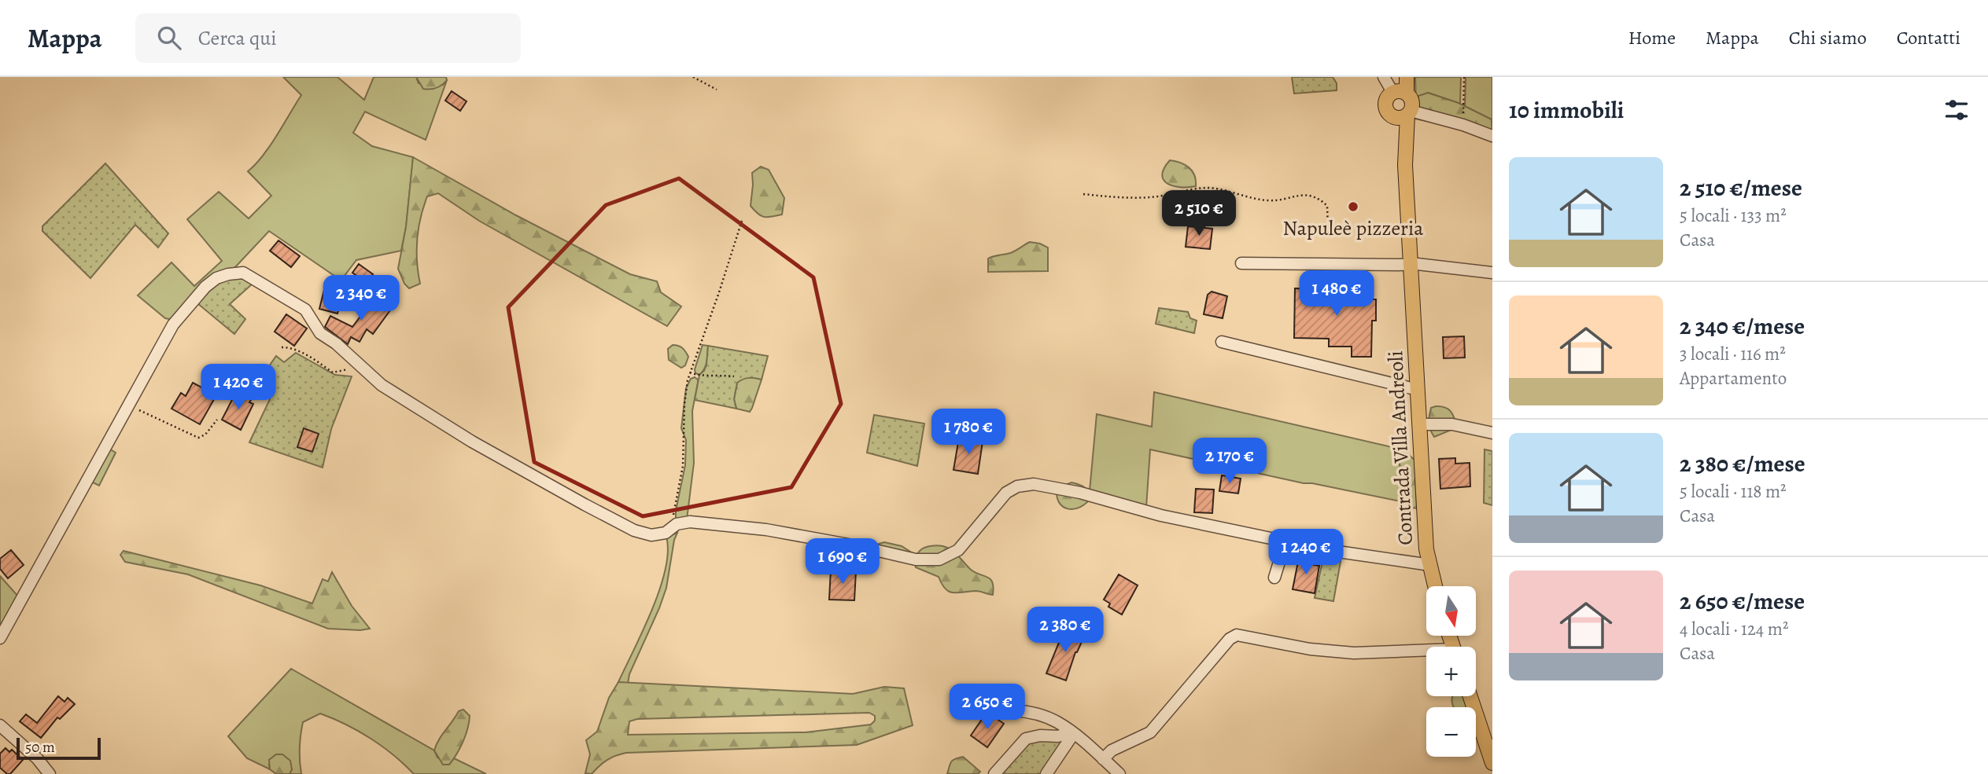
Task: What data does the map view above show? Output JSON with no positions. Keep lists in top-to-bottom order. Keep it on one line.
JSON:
{"streets":{"main road":["Contrada Villa Andreoli"]},"places":["Napuleè pizzeria"],"scale_bar":"50 m","north":"bottom","page":{"header":"Mappa","search":"Cerca qui","nav":["Home","Mappa","Chi siamo","Contatti"],"heading":"10 immobili","list":[{"name":"2 510 €/mese","note":"5 locali · 133 m² · Casa"},{"name":"2 340 €/mese","note":"3 locali · 116 m² · Appartamento"},{"name":"2 380 €/mese","note":"5 locali · 118 m² · Casa"},{"name":"2 650 €/mese","note":"4 locali · 124 m² · Casa"}],"price":["2 510 €","1 480 €","2 340 €","1 420 €","1 780 €","2 170 €","1 240 €","1 690 €","2 380 €","2 650 €"],"map_buttons":["+","−"],"scale":"50 m"}}
